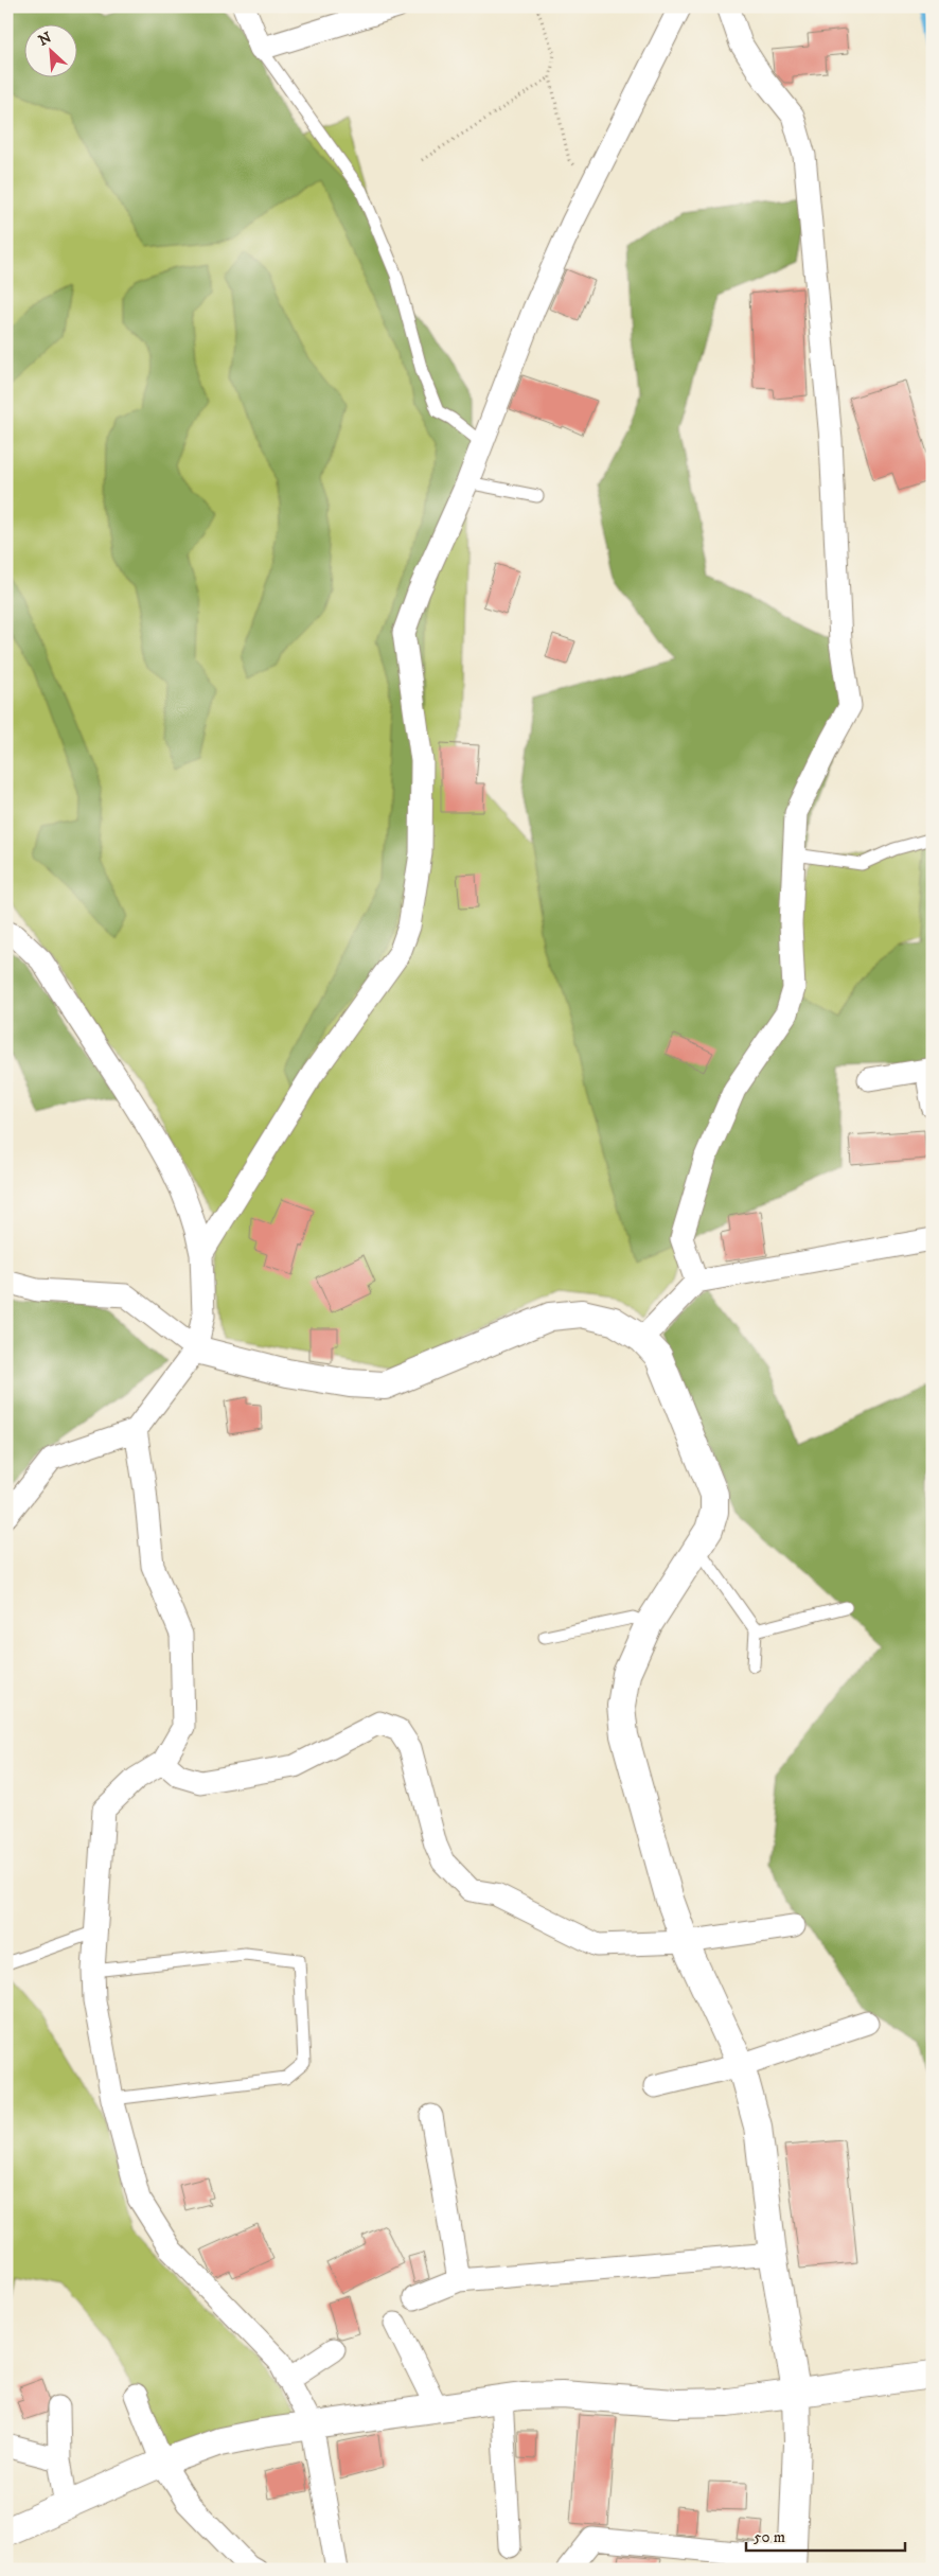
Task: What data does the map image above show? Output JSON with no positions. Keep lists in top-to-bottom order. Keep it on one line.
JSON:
{"scale_bar":"50 m","north":"top left"}
